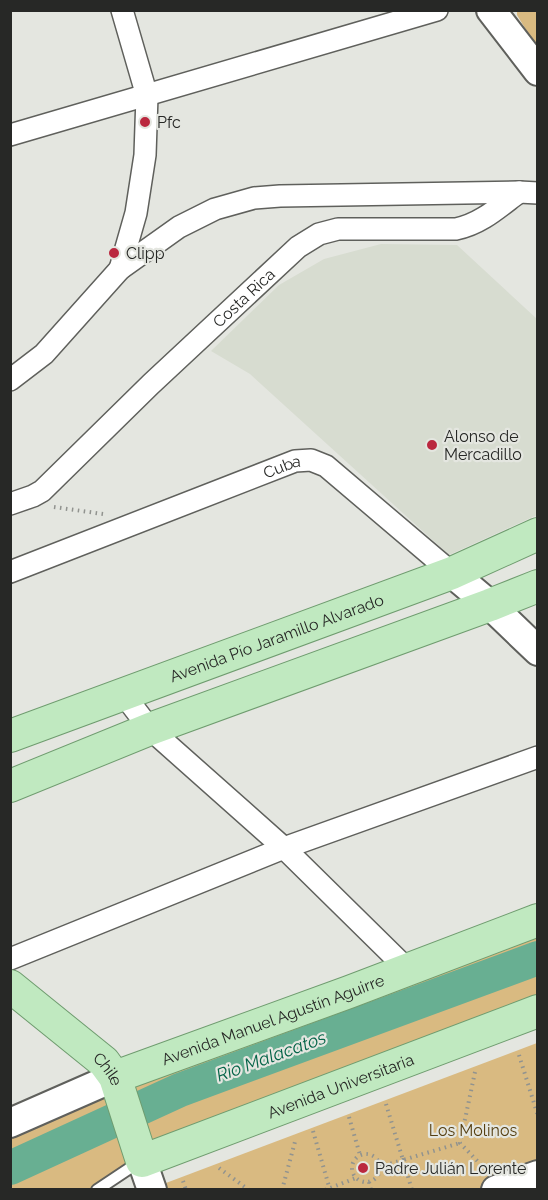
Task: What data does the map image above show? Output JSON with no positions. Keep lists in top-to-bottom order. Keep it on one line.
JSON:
{"streets":{"main road":["Avenida Pío Jaramillo Alvarado","Avenida Manuel Agustín Aguirre","Chile","Avenida Universitaria"],"street":["Costa Rica","Cuba"]},"crossings":[["Cuba","Avenida Pío Jaramillo Alvarado"],["Avenida Manuel Agustín Aguirre","Chile"],["Chile","Avenida Universitaria"]],"water":["Rio Malacatos"],"parks":["Los Molinos"],"places":["Pfc","Clipp","Alonso de Mercadillo","Padre Julián Lorente"]}
